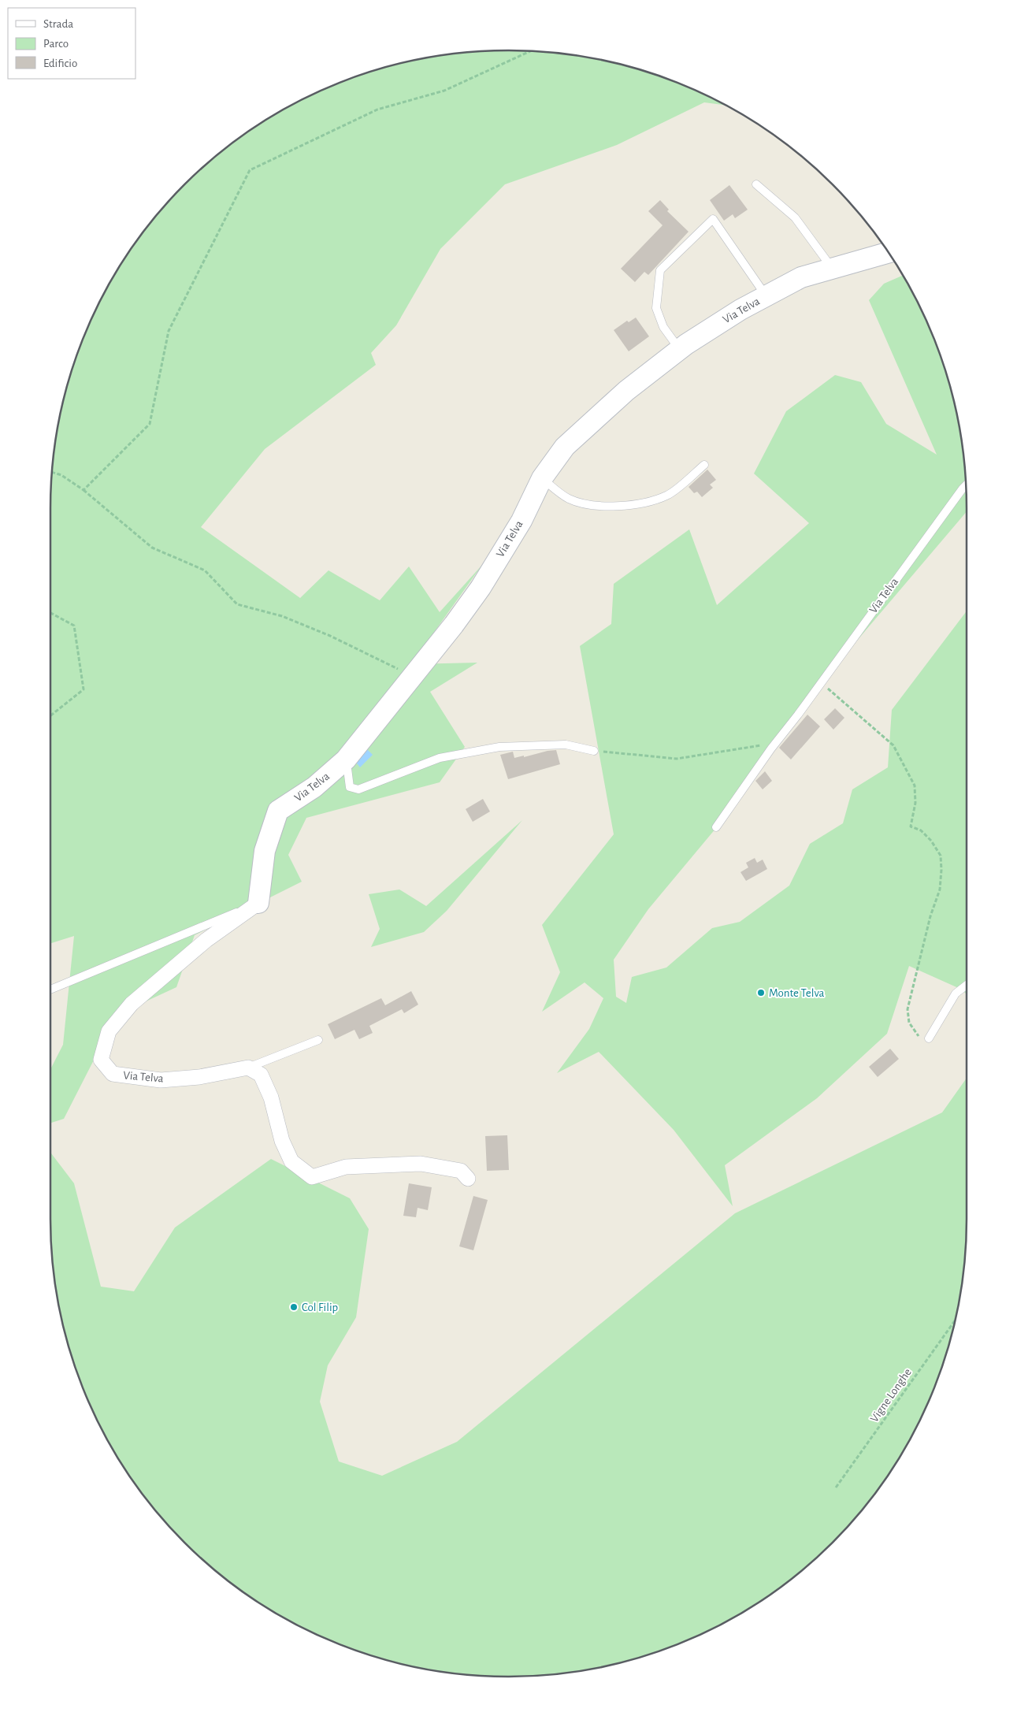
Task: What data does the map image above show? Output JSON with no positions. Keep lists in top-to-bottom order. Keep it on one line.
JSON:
{"streets":{"street":["Via Telva"],"path":["Vigne Longhe"]},"places":["Monte Telva","Col Filip"],"legend":["Strada","Parco","Edificio"]}
